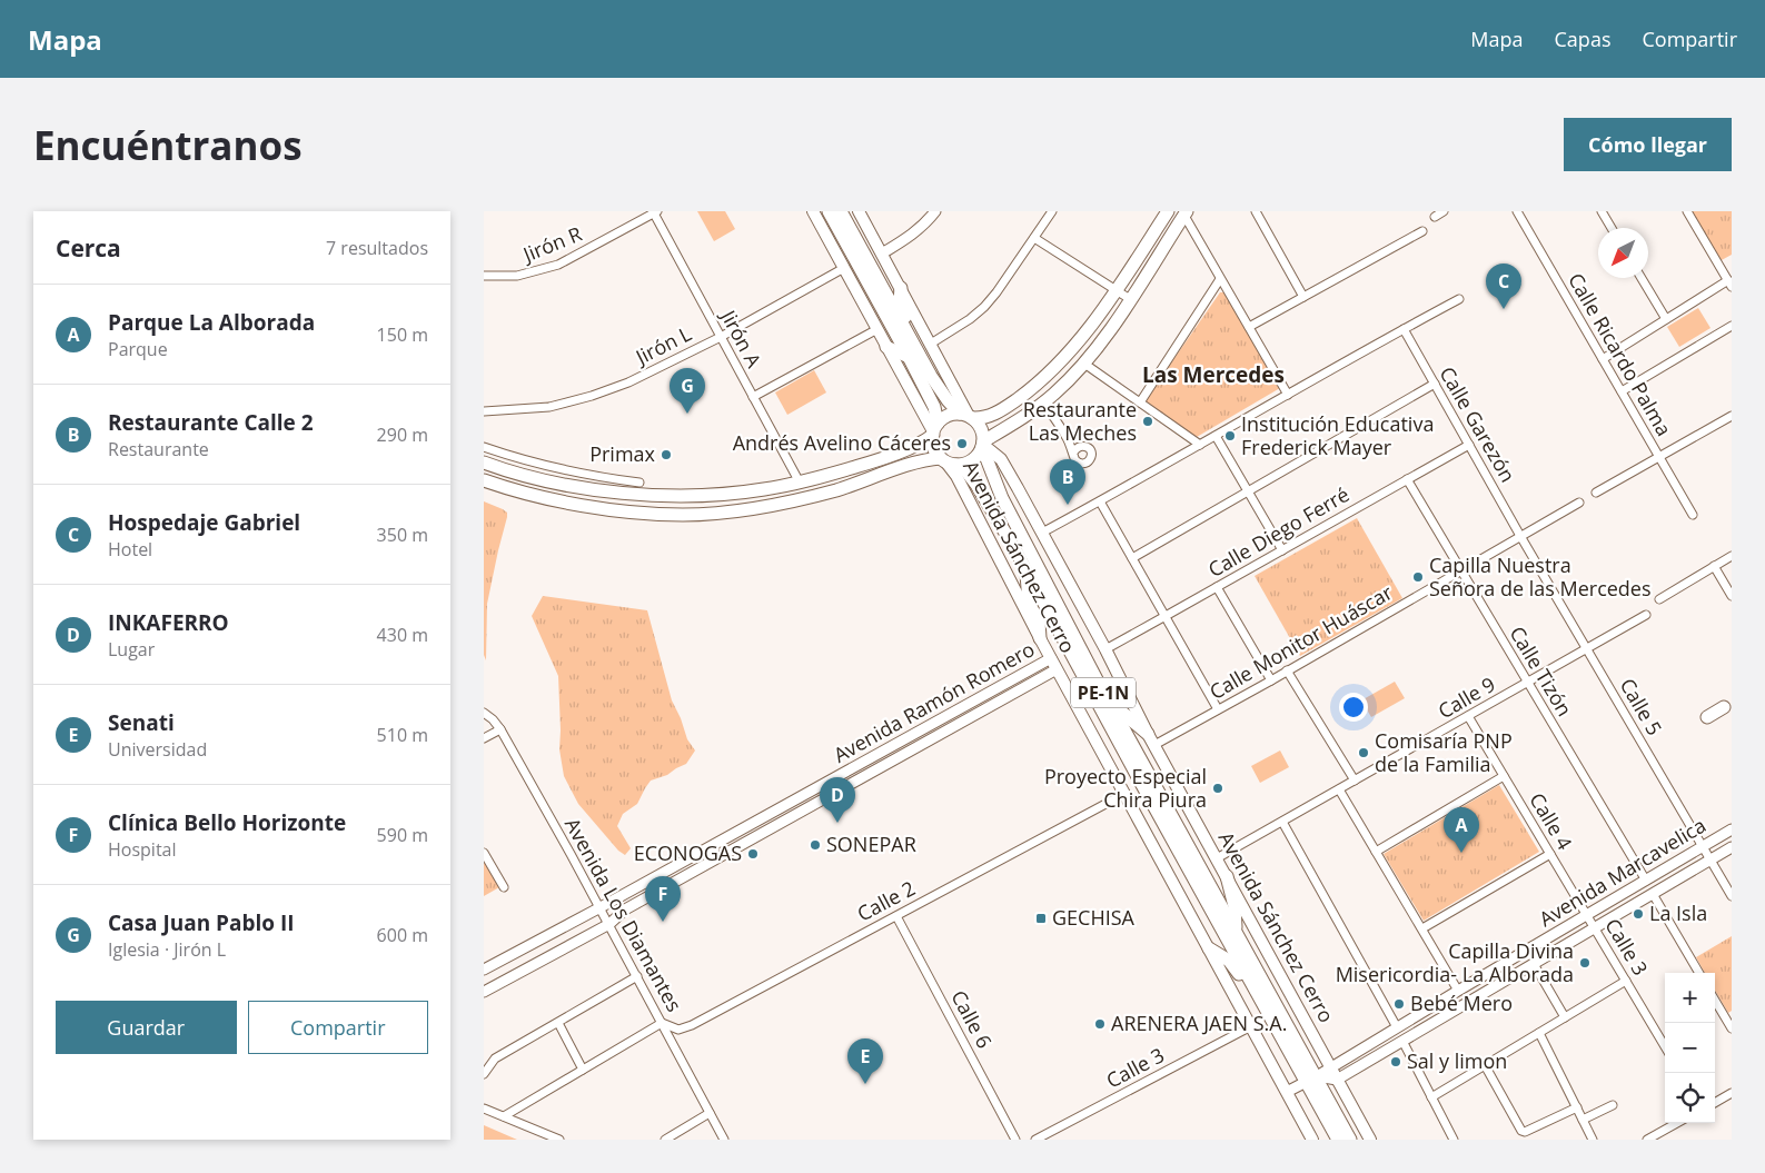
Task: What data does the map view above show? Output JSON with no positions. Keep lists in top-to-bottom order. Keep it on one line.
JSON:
{"streets":{"main road":["Avenida Sánchez Cerro","PE-1N"],"street":["Jirón R","Jirón A","Jirón L","Calle Ricardo Palma","Calle Garezón","Calle Diego Ferré","Calle Monitor Huáscar","Calle Tizón","Calle 9","Avenida Ramón Romero","Calle 5","Calle 4","Avenida Marcavelica","Calle 2","Avenida Los Diamantes","Calle 3","Calle 6"]},"crossings":[["Jirón R","Jirón A"],["Jirón A","Jirón L"],["Calle Garezón","Calle Diego Ferré"],["Calle Garezón","Calle Monitor Huáscar"],["Calle Garezón","Calle 5"],["Calle Diego Ferré","Avenida Sánchez Cerro"],["Calle Diego Ferré","Calle Tizón"],["Avenida Sánchez Cerro","Calle Monitor Huáscar"],["Avenida Sánchez Cerro","PE-1N"],["Avenida Sánchez Cerro","Calle 9"],["Avenida Sánchez Cerro","Avenida Ramón Romero"],["Avenida Sánchez Cerro","Avenida Marcavelica"],["Avenida Sánchez Cerro","Calle 2"],["Avenida Sánchez Cerro","Calle 3"],["Calle Monitor Huáscar","Calle Tizón"],["Calle Monitor Huáscar","Calle 5"],["Calle Tizón","Calle 9"],["Calle Tizón","Avenida Marcavelica"],["Calle 9","Calle 5"],["Calle 9","Calle 4"],["Avenida Ramón Romero","Avenida Los Diamantes"],["Calle 5","Avenida Marcavelica"],["Calle 4","Avenida Marcavelica"],["Calle 4","Calle 3"],["Avenida Marcavelica","Calle 3"],["Calle 2","Avenida Los Diamantes"],["Calle 2","Calle 6"]],"districts":["Las Mercedes"],"places":{"other":["Restaurante Las Meches","Institución Educativa Frederick Mayer","Andrés Avelino Cáceres","Primax","Capilla Nuestra Señora de las Mercedes","Comisaría PNP de la Familia","Proyecto Especial Chira Piura","SONEPAR","ECONOGAS","La Isla","Capilla Divina Misericordia- La Alborada","Bebé Mero","ARENERA JAEN S.A.","Sal y limon"],"transit":["GECHISA"]},"north":"bottom left","page":{"header":"Mapa","nav":["Mapa","Capas","Compartir"],"buttons":["Cómo llegar",["Guardar","Compartir"]],"title":"Encuéntranos","heading":["Cerca","7 resultados"],"pins":["C","G","B","D","A","F","E"],"list":[{"mark":"A","name":"Parque La Alborada","note":"Parque","value":"150 m"},{"mark":"B","name":"Restaurante Calle 2","note":"Restaurante","value":"290 m"},{"mark":"C","name":"Hospedaje Gabriel","note":"Hotel","value":"350 m"},{"mark":"D","name":"INKAFERRO","note":"Lugar","value":"430 m"},{"mark":"E","name":"Senati","note":"Universidad","value":"510 m"},{"mark":"F","name":"Clínica Bello Horizonte","note":"Hospital","value":"590 m"},{"mark":"G","name":"Casa Juan Pablo II","note":"Iglesia · Jirón L","value":"600 m"}],"map_buttons":["+","−"]}}
